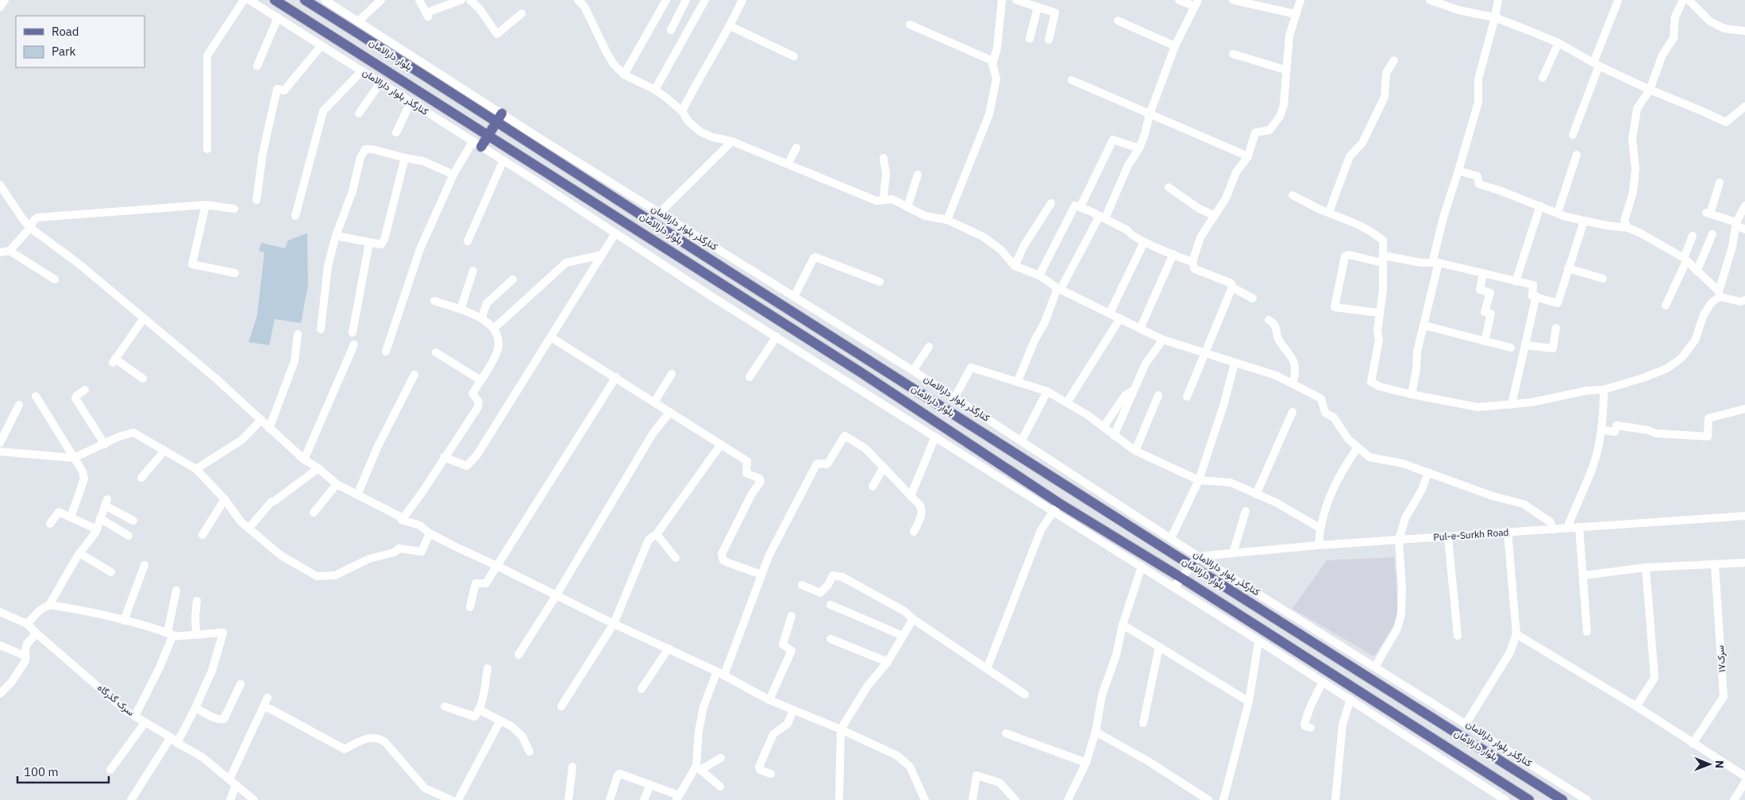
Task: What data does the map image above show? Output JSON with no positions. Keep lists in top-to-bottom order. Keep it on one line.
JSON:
{"streets":{"main road":["بلوار دارالامان"],"street":["کنارگذر بلوار دارالامان","Pul-e-Surkh Road","سرک۱۷","سرک گذرگاه"]},"crossings":[["کنارگذر بلوار دارالامان","Pul-e-Surkh Road"]],"legend":["Road","Park"],"scale_bar":"100 m","north":"right"}
